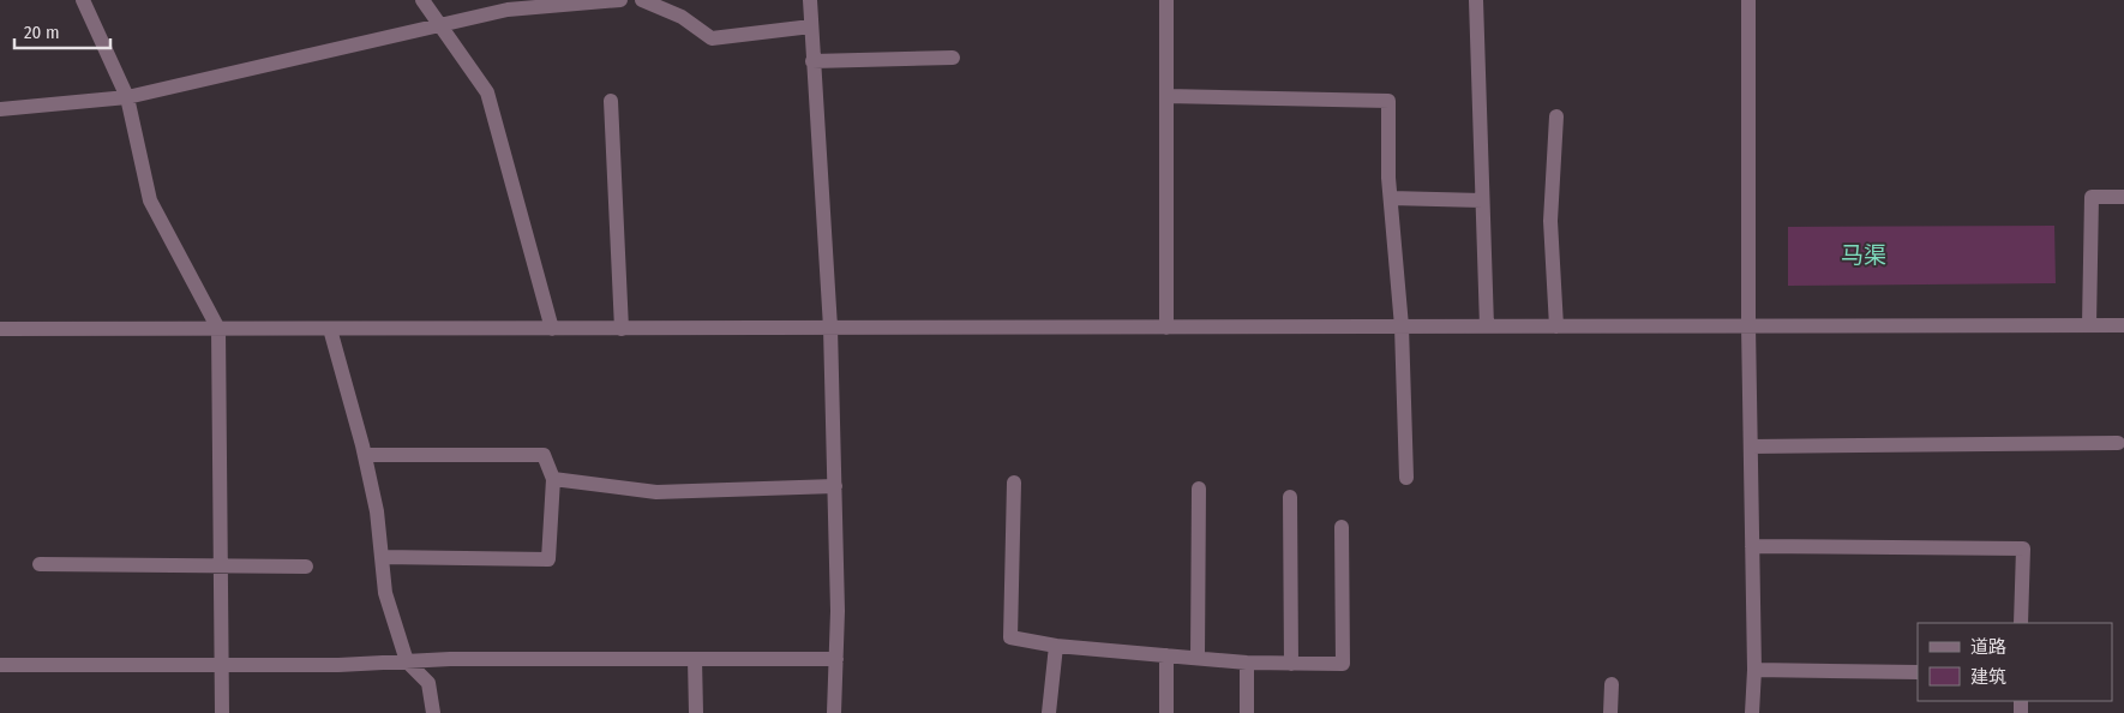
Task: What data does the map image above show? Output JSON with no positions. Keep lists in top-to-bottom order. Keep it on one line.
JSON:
{"districts":["马渠"],"legend":["道路","建筑"],"scale_bar":"20 m"}
